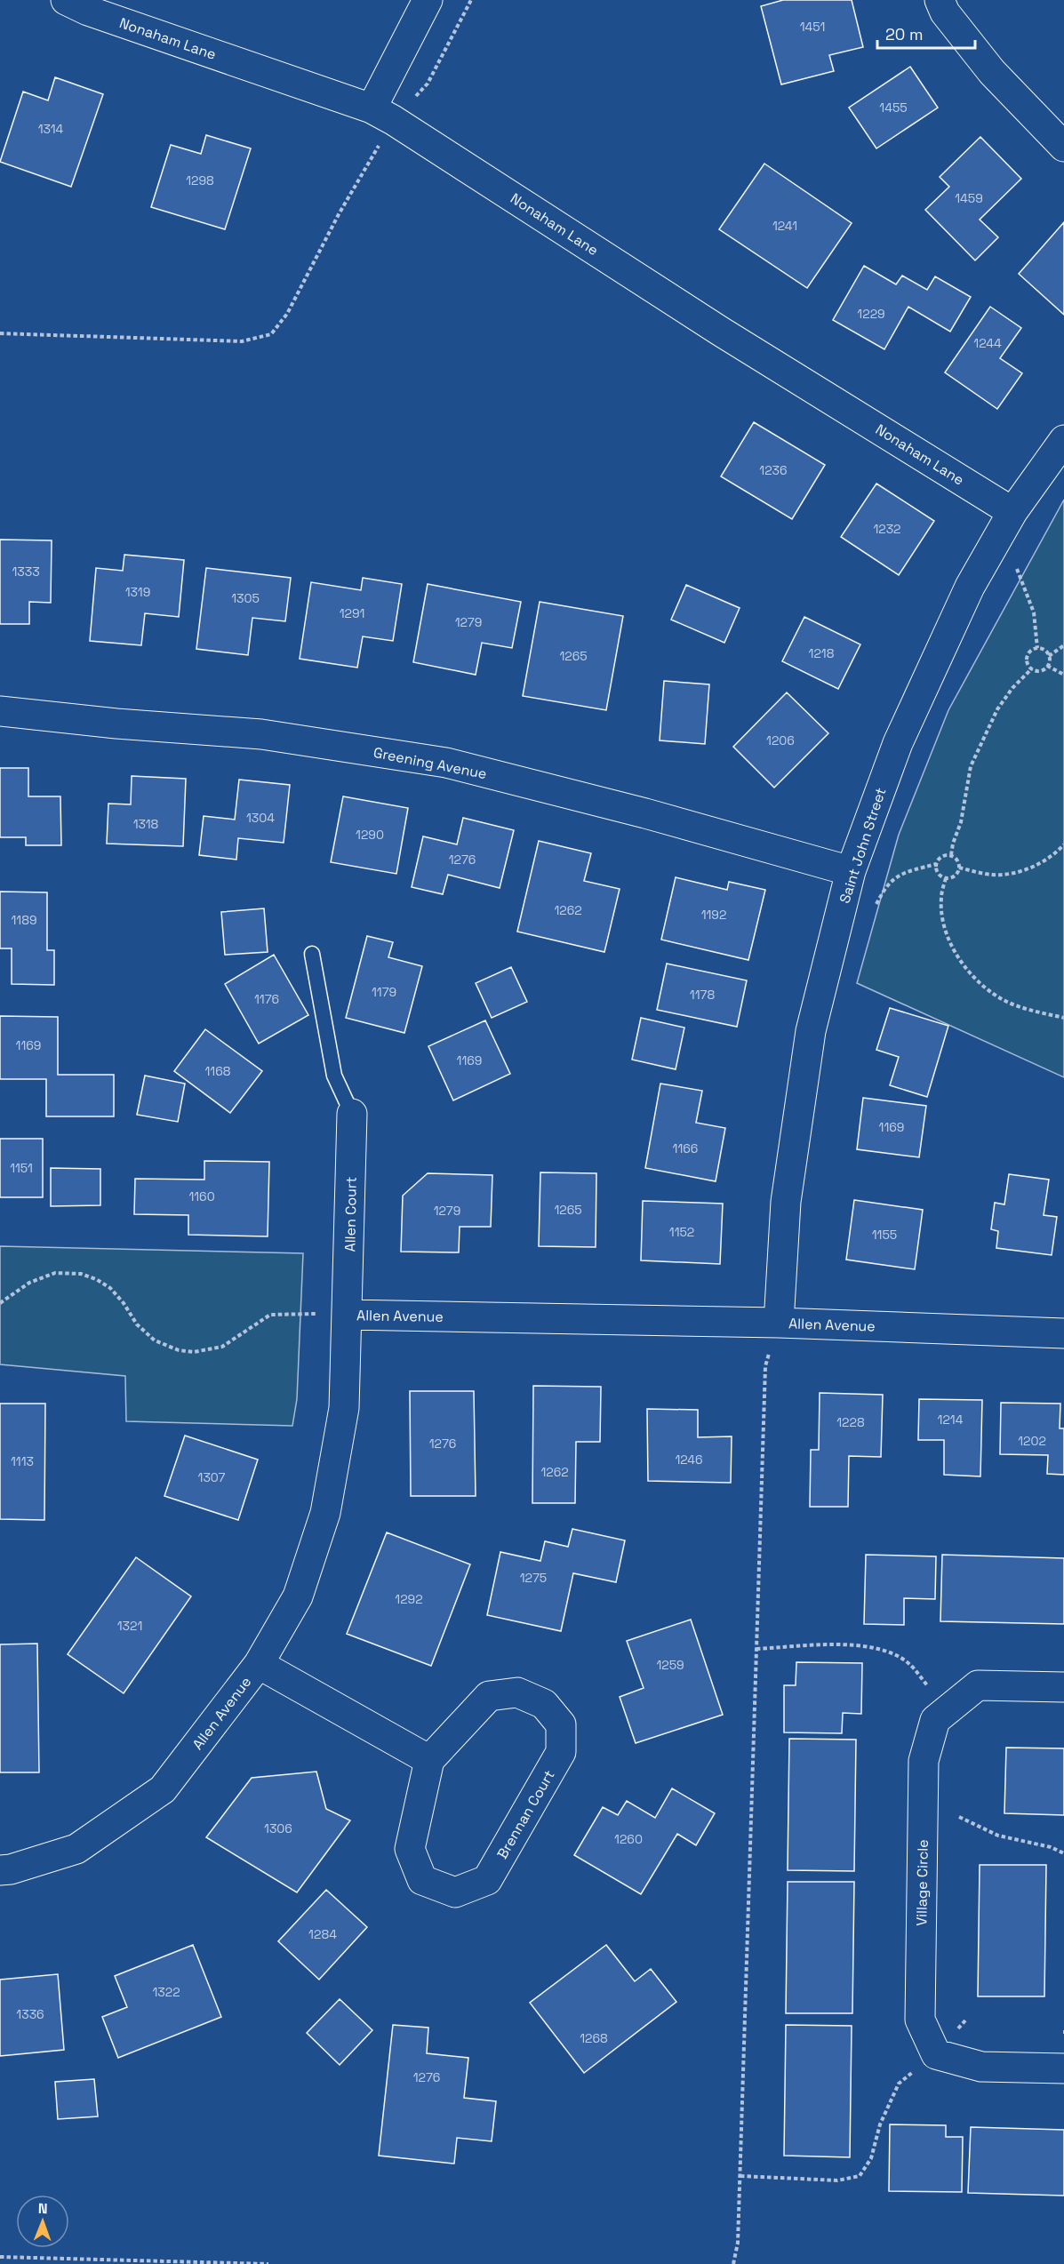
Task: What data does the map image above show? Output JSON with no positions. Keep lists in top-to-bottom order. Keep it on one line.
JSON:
{"streets":{"street":["Nonaham Lane","Greening Avenue","Saint John Street","Allen Court","Allen Avenue","Brennan Court","Village Circle"]},"crossings":[["Nonaham Lane","Saint John Street"],["Greening Avenue","Saint John Street"],["Saint John Street","Allen Avenue"],["Allen Court","Allen Avenue"]],"house_numbers":["1451","1455","1314","1298","1459","1241","1229","1244","1236","1232","1333","1319","1305","1291","1279","1218","1265","1206","1304","1318","1290","1276","1262","1192","1189","1179","1178","1176","1169","1169","1168","1169","1166","1151","1160","1265","1279","1152","1155","1214","1228","1202","1276","1246","1113","1262","1307","1275","1292","1321","1259","1306","1260","1284","1322","1336","1268","1276"],"scale_bar":"20 m","north":"top"}
